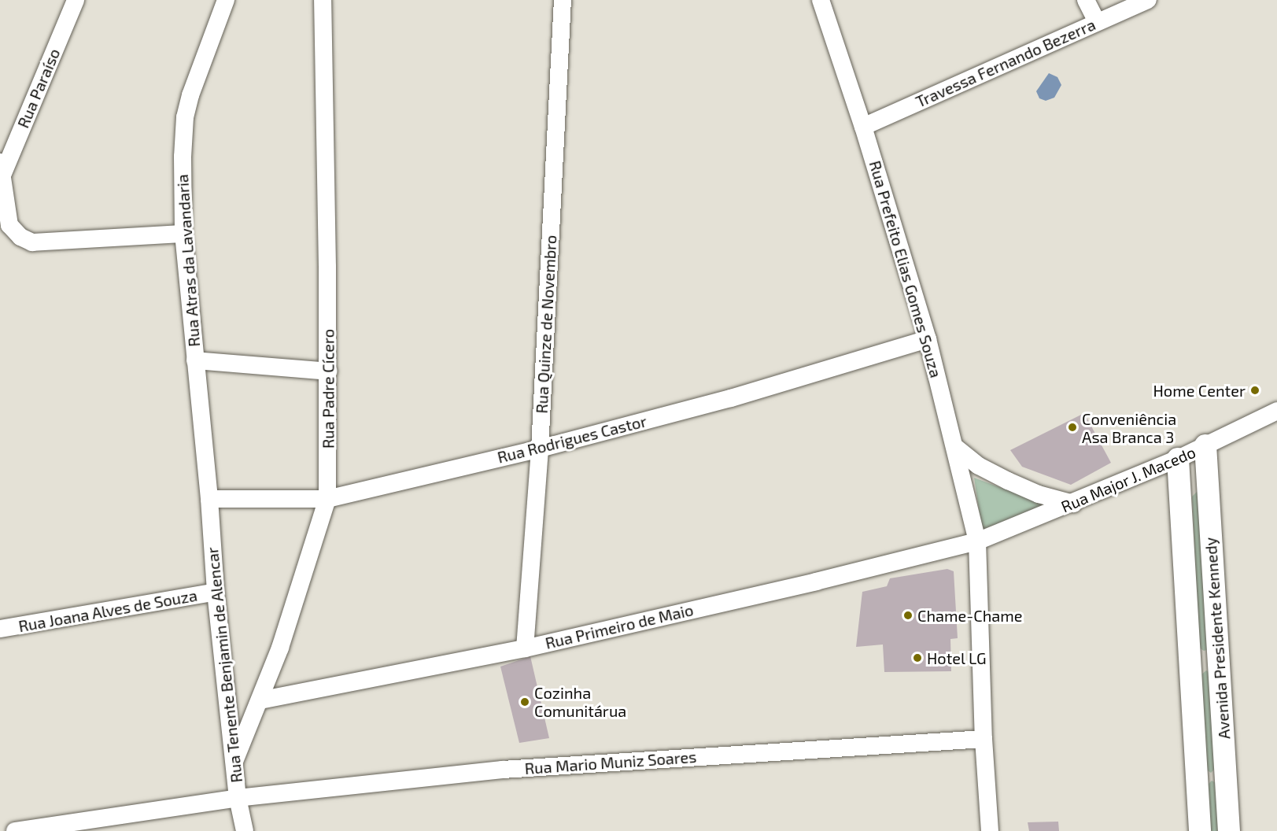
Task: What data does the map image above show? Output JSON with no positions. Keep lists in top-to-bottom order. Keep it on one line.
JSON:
{"streets":{"street":["Travessa Fernando Bezerra","Rua Paraíso","Rua Atras da Lavandaria","Rua Prefeito Elias Gomes Souza","Rua Quinze de Novembro","Rua Padre Cícero","Rua Rodrigues Castor","Rua Major J. Macedo","Rua Joana Alves de Souza","Rua Primeiro de Maio","Avenida Presidente Kennedy","Rua Tenente Benjamin de Alencar","Rua Mario Muniz Soares"]},"crossings":[["Travessa Fernando Bezerra","Rua Prefeito Elias Gomes Souza"],["Rua Atras da Lavandaria","Rua Rodrigues Castor"],["Rua Atras da Lavandaria","Rua Tenente Benjamin de Alencar"],["Rua Prefeito Elias Gomes Souza","Rua Rodrigues Castor"],["Rua Prefeito Elias Gomes Souza","Rua Major J. Macedo"],["Rua Prefeito Elias Gomes Souza","Rua Primeiro de Maio"],["Rua Prefeito Elias Gomes Souza","Rua Mario Muniz Soares"],["Rua Quinze de Novembro","Rua Rodrigues Castor"],["Rua Quinze de Novembro","Rua Primeiro de Maio"],["Rua Padre Cícero","Rua Rodrigues Castor"],["Rua Padre Cícero","Rua Primeiro de Maio"],["Rua Padre Cícero","Rua Tenente Benjamin de Alencar"],["Rua Rodrigues Castor","Rua Tenente Benjamin de Alencar"],["Rua Major J. Macedo","Rua Primeiro de Maio"],["Rua Major J. Macedo","Avenida Presidente Kennedy"],["Rua Joana Alves de Souza","Rua Tenente Benjamin de Alencar"],["Rua Tenente Benjamin de Alencar","Rua Mario Muniz Soares"]],"places":["Home Center","Conveniência Asa Branca 3","Chame-Chame","Hotel LG","Cozinha Comunitárua"]}
